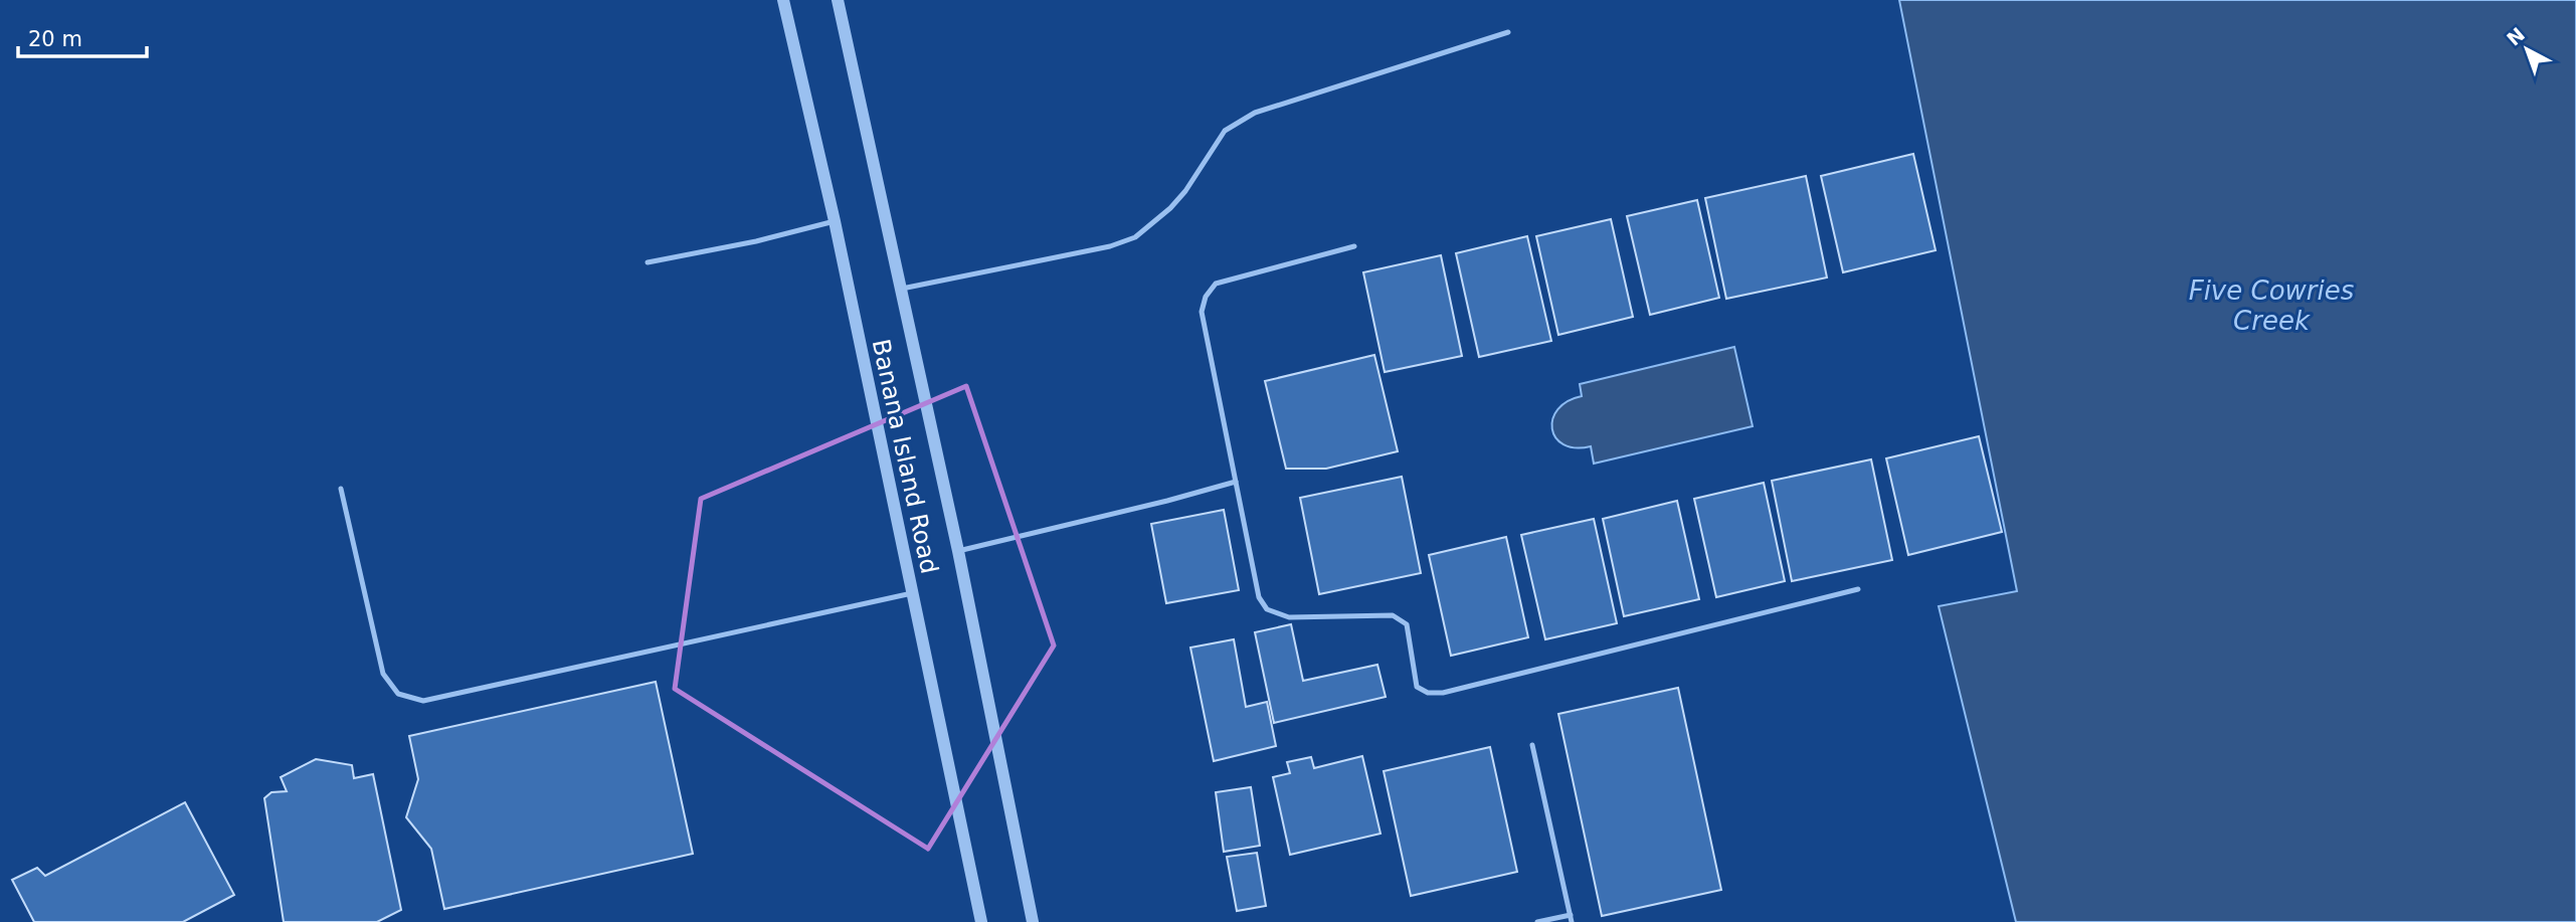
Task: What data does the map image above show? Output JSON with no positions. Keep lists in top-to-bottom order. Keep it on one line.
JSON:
{"streets":{"street":["Banana Island Road"]},"water":["Five Cowries Creek"],"scale_bar":"20 m","north":"top left"}
